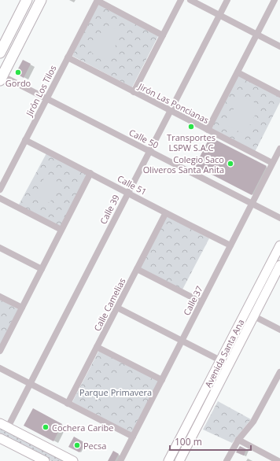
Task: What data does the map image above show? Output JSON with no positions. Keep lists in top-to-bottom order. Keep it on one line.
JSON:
{"streets":{"street":["Jirón Los Tilos","Jirón Las Poncianas","Calle 50","Calle 51","Calle 39","Calle 37","Calle Camelias","Avenida Santa Ana"]},"crossings":[["Jirón Los Tilos","Jirón Las Poncianas"],["Jirón Los Tilos","Calle 50"],["Jirón Los Tilos","Calle 51"],["Jirón Las Poncianas","Calle 39"],["Jirón Las Poncianas","Calle 37"],["Calle 50","Calle 39"],["Calle 50","Calle 37"],["Calle 51","Calle 39"],["Calle 51","Calle 37"],["Calle 51","Calle Camelias"]],"parks":["Parque Primavera"],"places":["Gordo","Transportes LSPW S.A.C","Colegio Saco Oliveros Santa Anita","Cochera Caribe","Pecsa"],"scale_bar":"100 m"}
